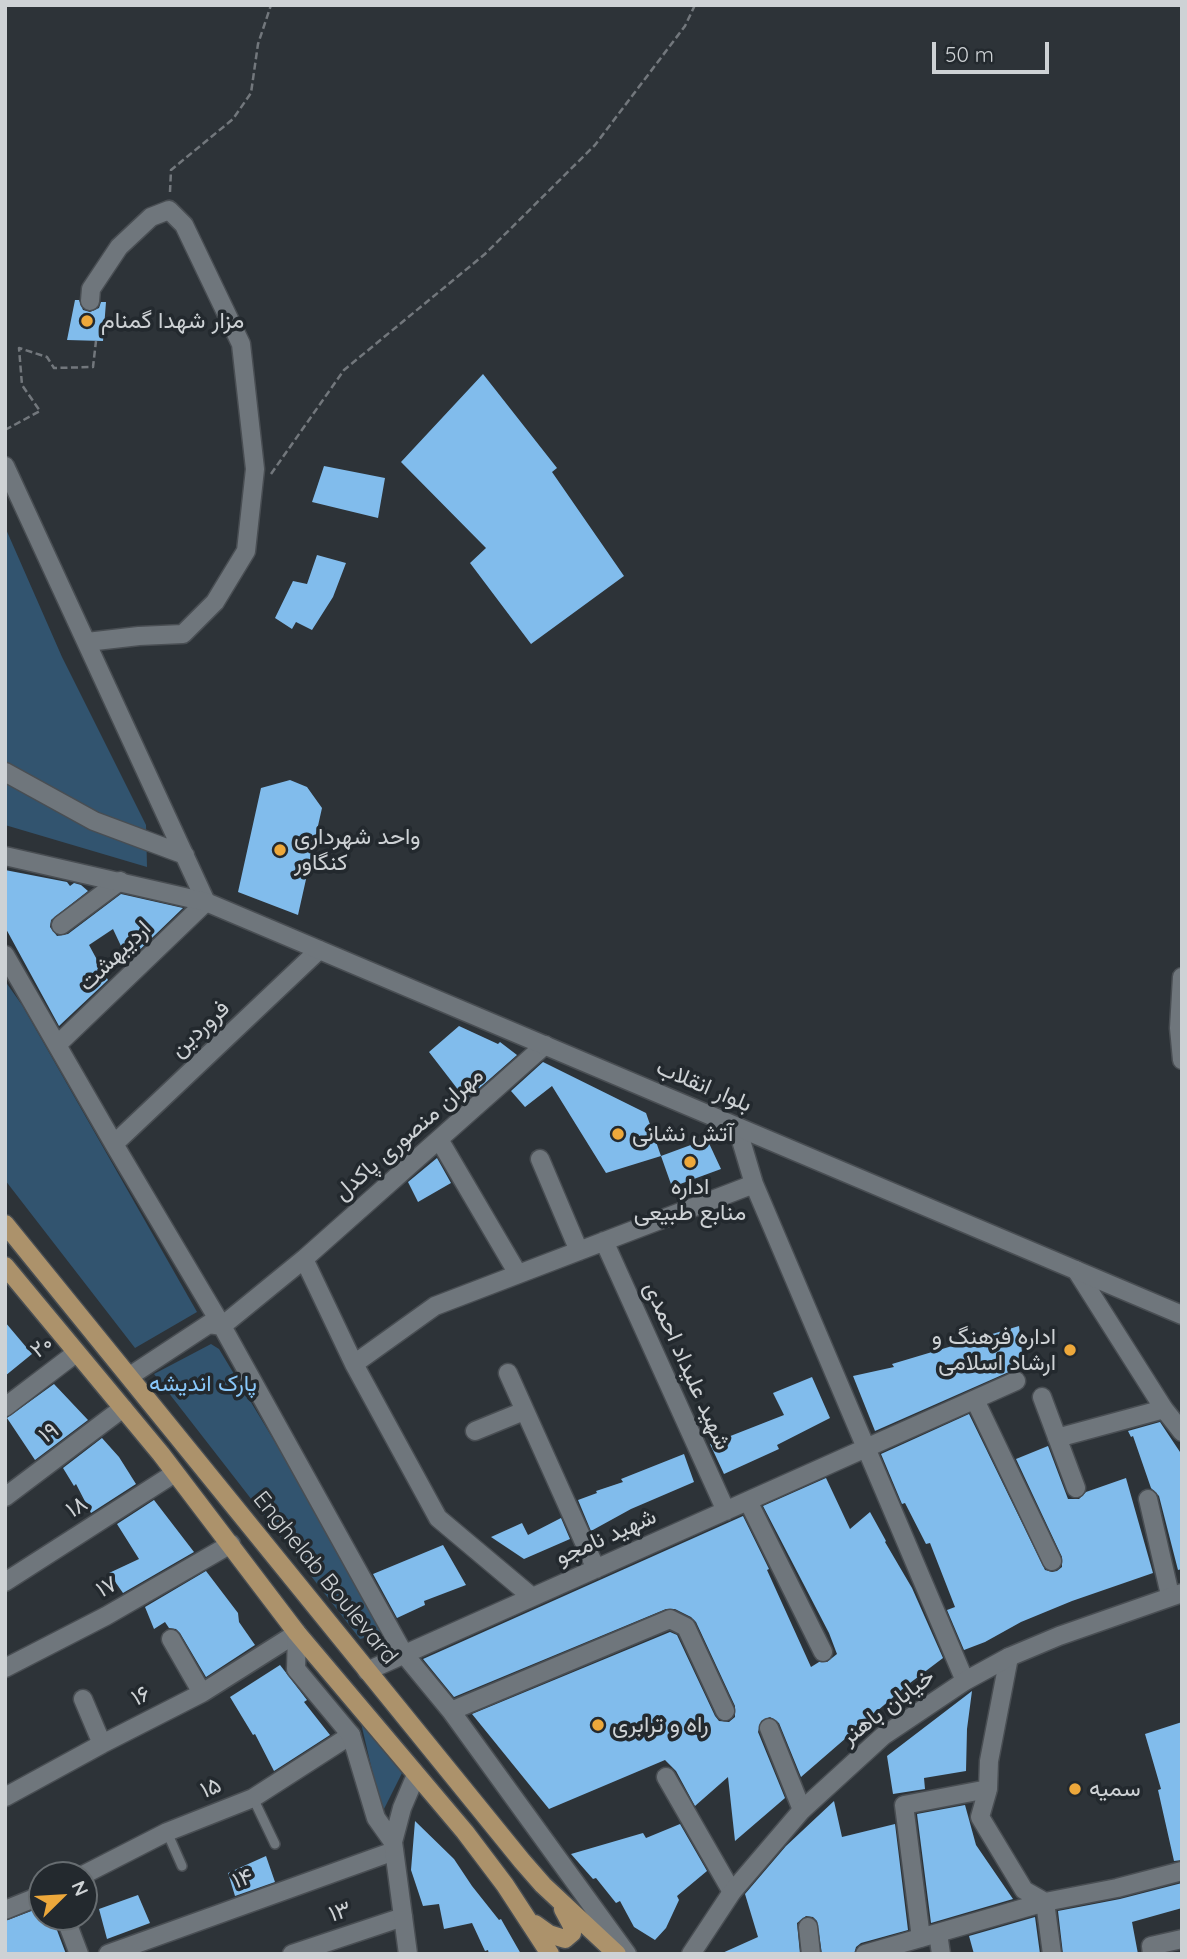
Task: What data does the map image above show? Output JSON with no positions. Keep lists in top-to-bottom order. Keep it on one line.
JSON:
{"streets":{"main road":["Enghelab Boulevard"],"street":["اردیبهشت","فروردین","بلوار انقلاب","مهران منصوری پاکدل","۲۰","شهید علیداد احمدی","۱۹","۱۸","شهید نامجو","۱۷","۱۶","خیابان باهنر","۱۵","۱۴","۱۳"]},"crossings":[["اردیبهشت","بلوار انقلاب"],["فروردین","بلوار انقلاب"],["بلوار انقلاب","مهران منصوری پاکدل"],["مهران منصوری پاکدل","Enghelab Boulevard"],["شهید علیداد احمدی","شهید نامجو"],["شهید نامجو","Enghelab Boulevard"]],"parks":["پارک اندیشه"],"places":["مزار شهدا گمنام","واحد شهرداری کنگاور","آتش نشانی","اداره منابع طبیعی","اداره فرهنگ و ارشاد اسلامی","راه و ترابری","سمیه"],"scale_bar":"50 m","north":"top right"}
